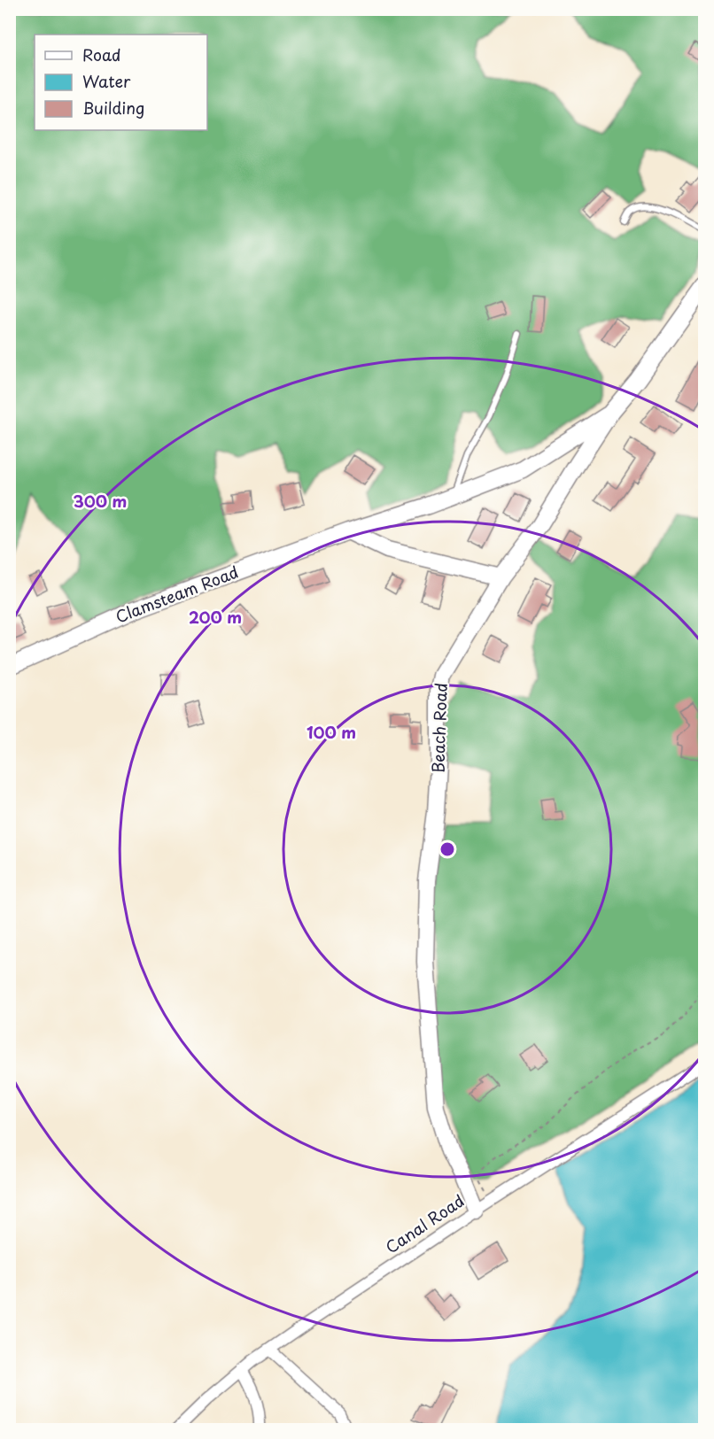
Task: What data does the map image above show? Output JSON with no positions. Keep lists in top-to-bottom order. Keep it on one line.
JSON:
{"streets":{"street":["Clamsteam Road","Beach Road","Canal Road"]},"crossings":[["Clamsteam Road","Beach Road"],["Beach Road","Canal Road"]],"legend":["Road","Water","Building"],"rings":["300 m","200 m","100 m"]}
